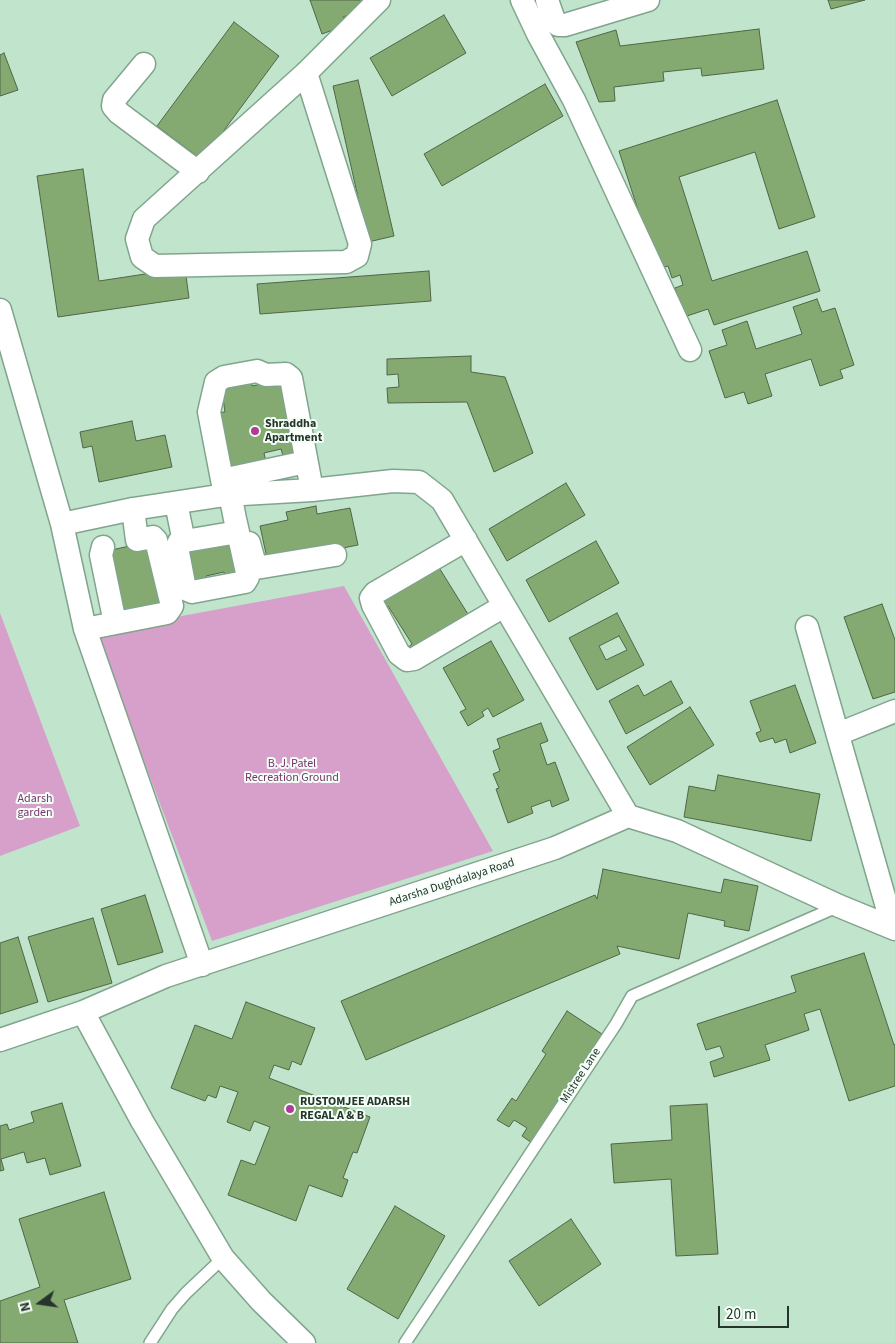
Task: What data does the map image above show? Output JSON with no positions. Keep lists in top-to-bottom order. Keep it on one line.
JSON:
{"streets":{"street":["Adarsha Dughdalaya Road"],"lane":["Mistree Lane"]},"parks":["B. J. Patel Recreation Ground","Adarsh garden"],"places":["Shraddha Apartment","RUSTOMJEE ADARSH REGAL A & B"],"scale_bar":"20 m","north":"left"}
